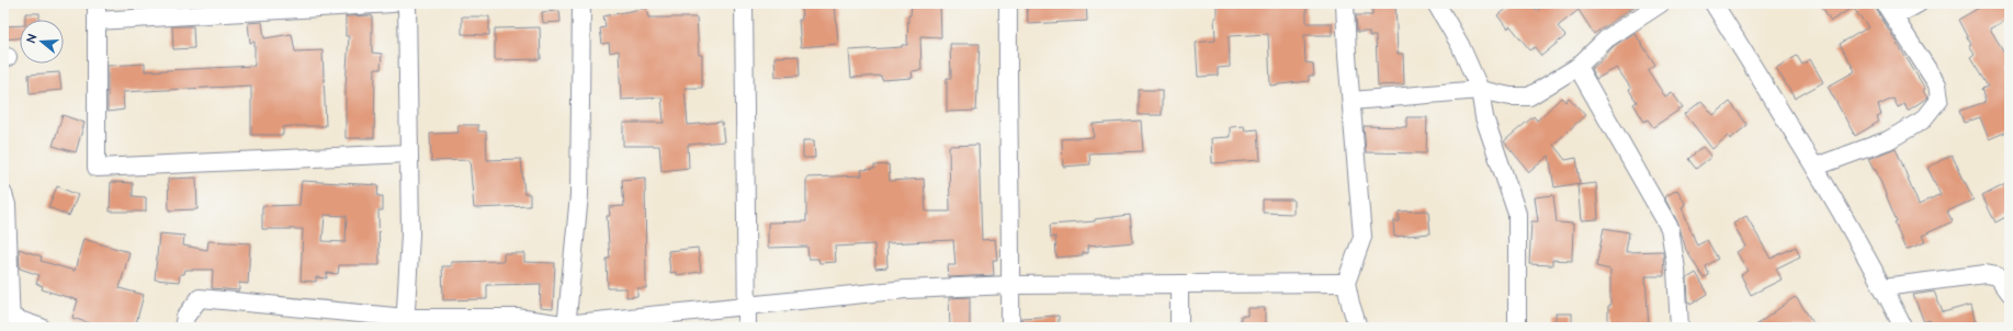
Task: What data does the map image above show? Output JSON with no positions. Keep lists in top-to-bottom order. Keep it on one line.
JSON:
{"north":"left"}
